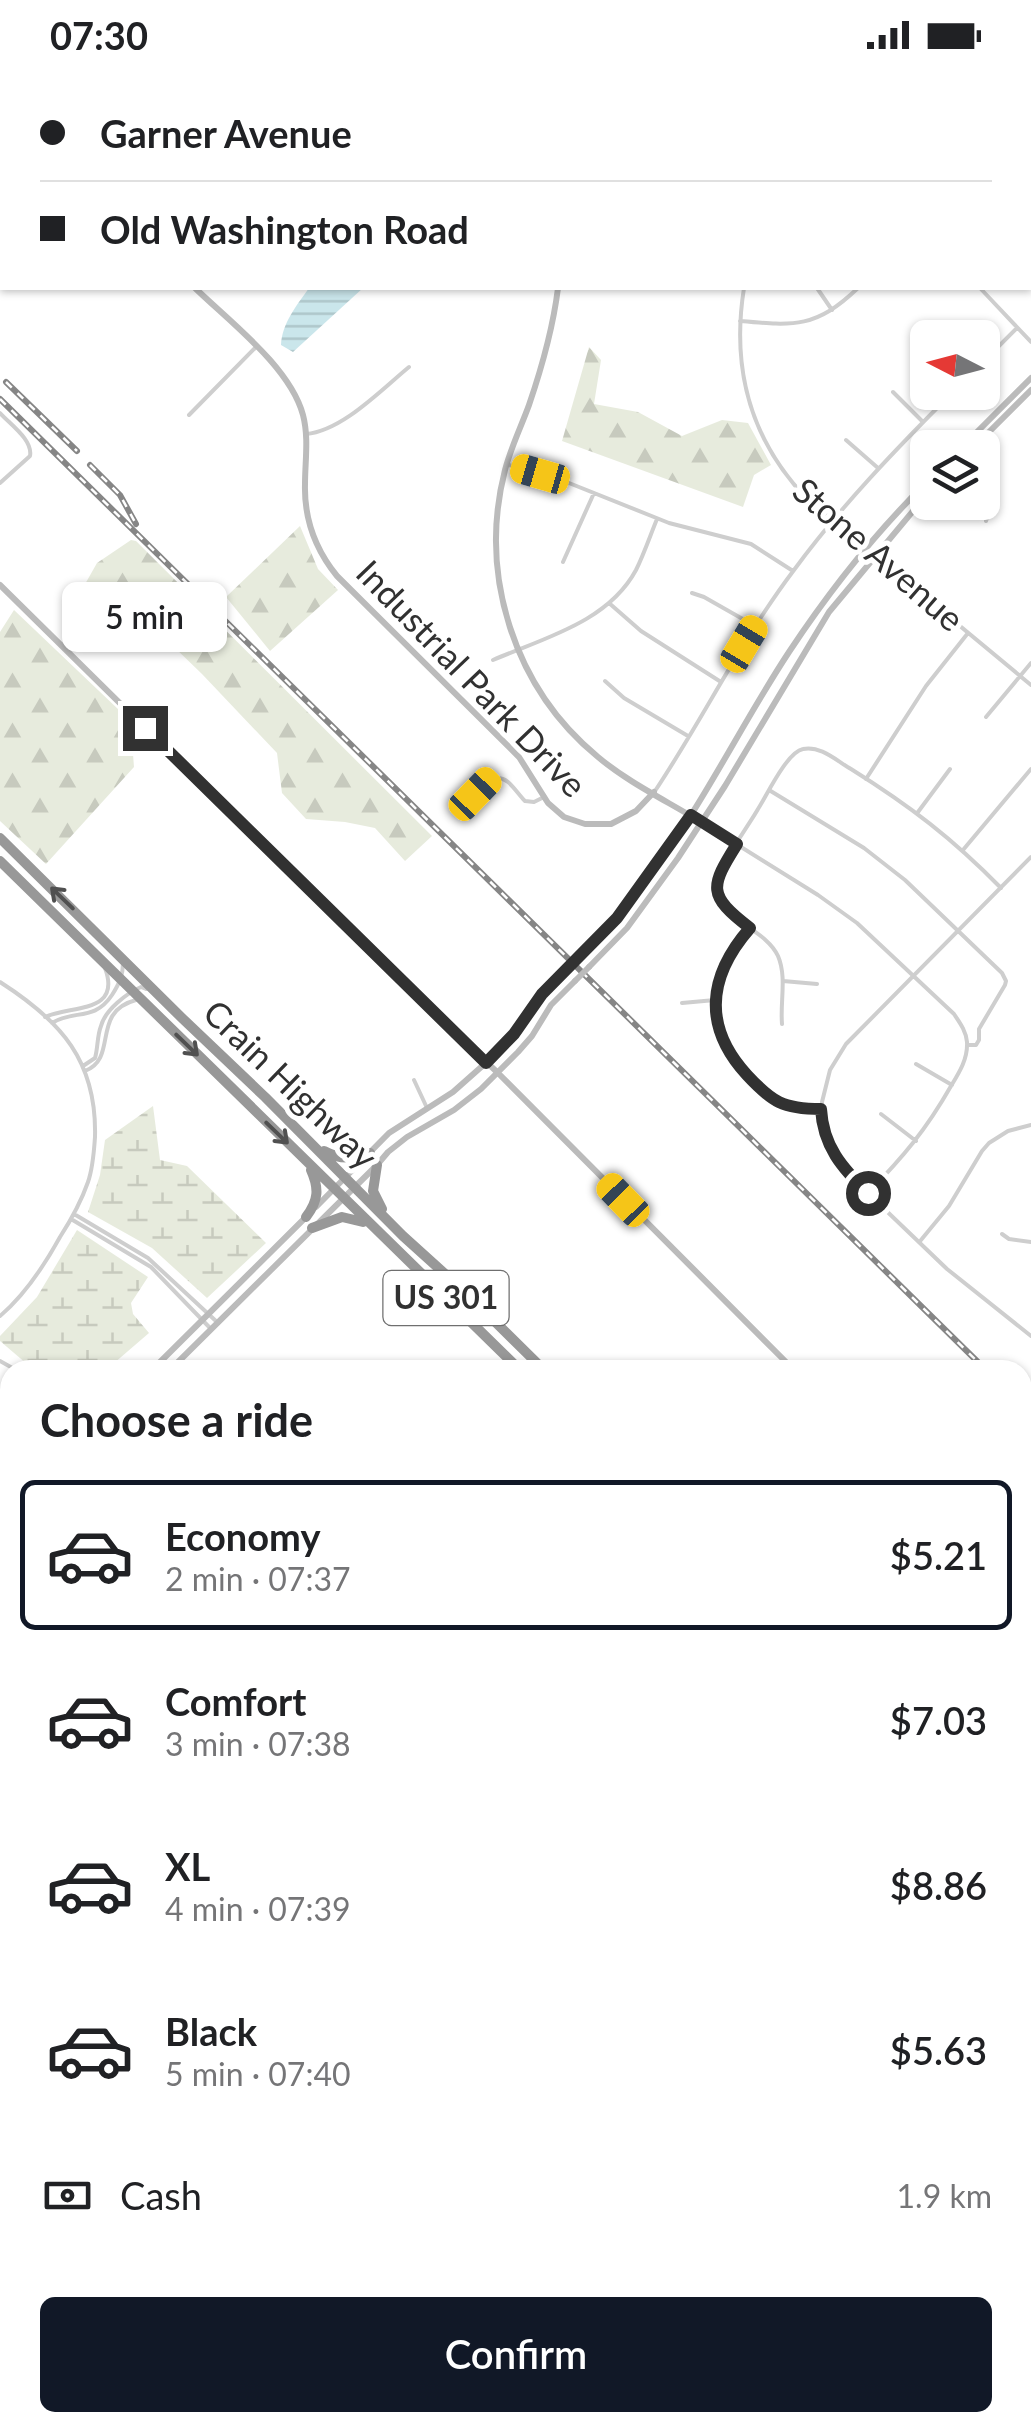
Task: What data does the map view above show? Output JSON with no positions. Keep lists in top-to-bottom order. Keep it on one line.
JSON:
{"streets":{"highway":["Crain Highway","US 301"],"main road":["Industrial Park Drive"],"street":["Stone Avenue"]},"north":"left","page":{"status":"07:30","banner":["Garner Avenue","Old Washington Road"],"bubble":"5 min","heading":"Choose a ride","list":[{"name":"Economy","note":"2 min · 07:37","value":"$5.21"},{"name":"Comfort","note":"3 min · 07:38","value":"$7.03"},{"name":"XL","note":"4 min · 07:39","value":"$8.86"},{"name":"Black","note":"5 min · 07:40","value":"$5.63"}],"pay":["Cash","1.9 km"],"buttons":"Confirm"}}
